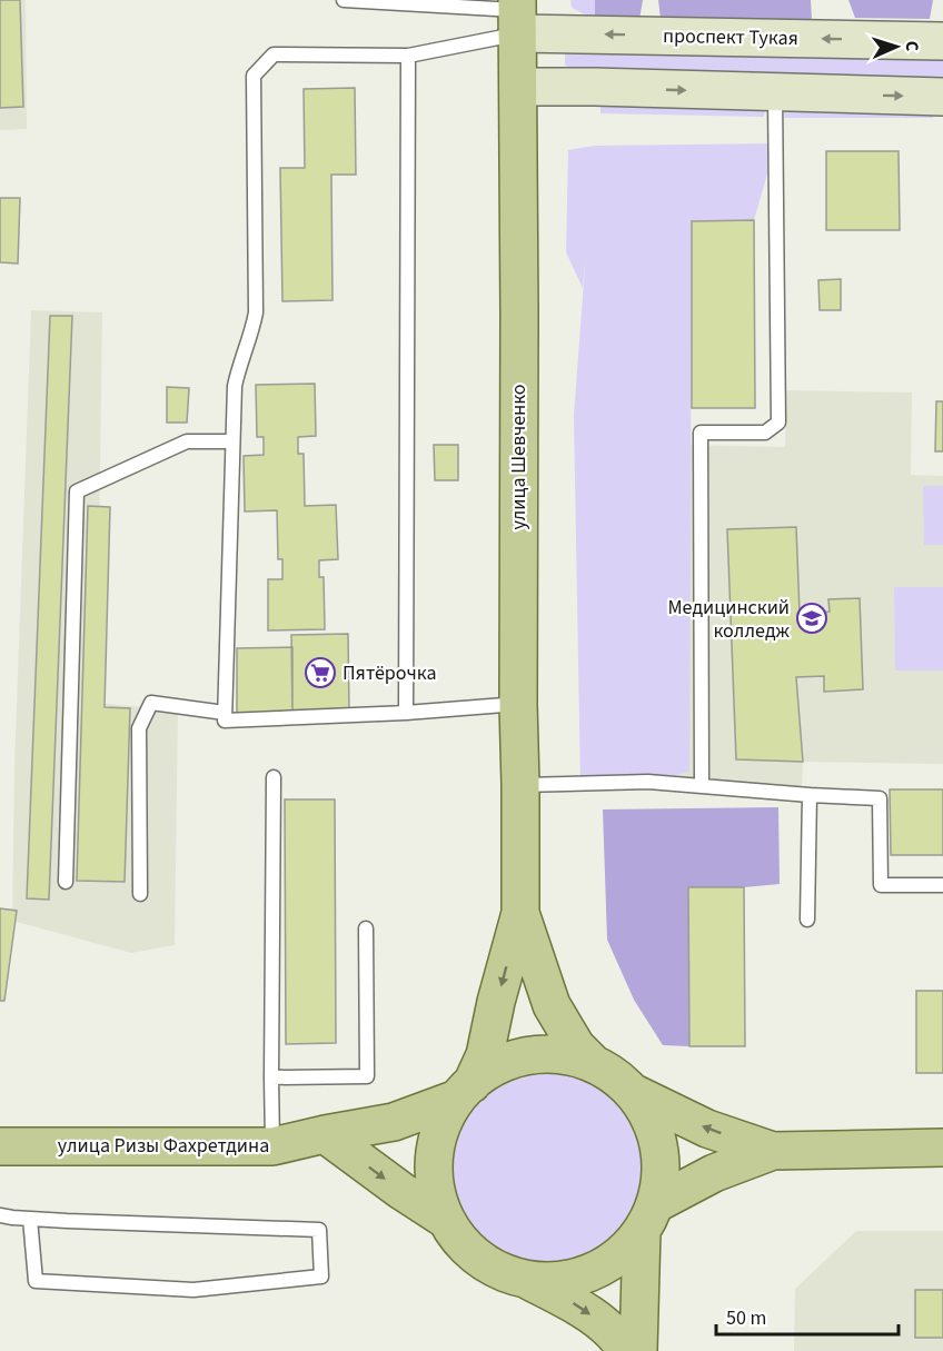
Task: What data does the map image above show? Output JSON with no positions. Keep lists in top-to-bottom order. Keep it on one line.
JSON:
{"streets":{"main road":["проспект Тукая","улица Шевченко","улица Ризы Фахретдина"]},"crossings":[["проспект Тукая","улица Шевченко"]],"places":{"school or university":["Медицинский колледж"],"supermarket":["Пятёрочка"]},"scale_bar":"50 m","north":"right"}
